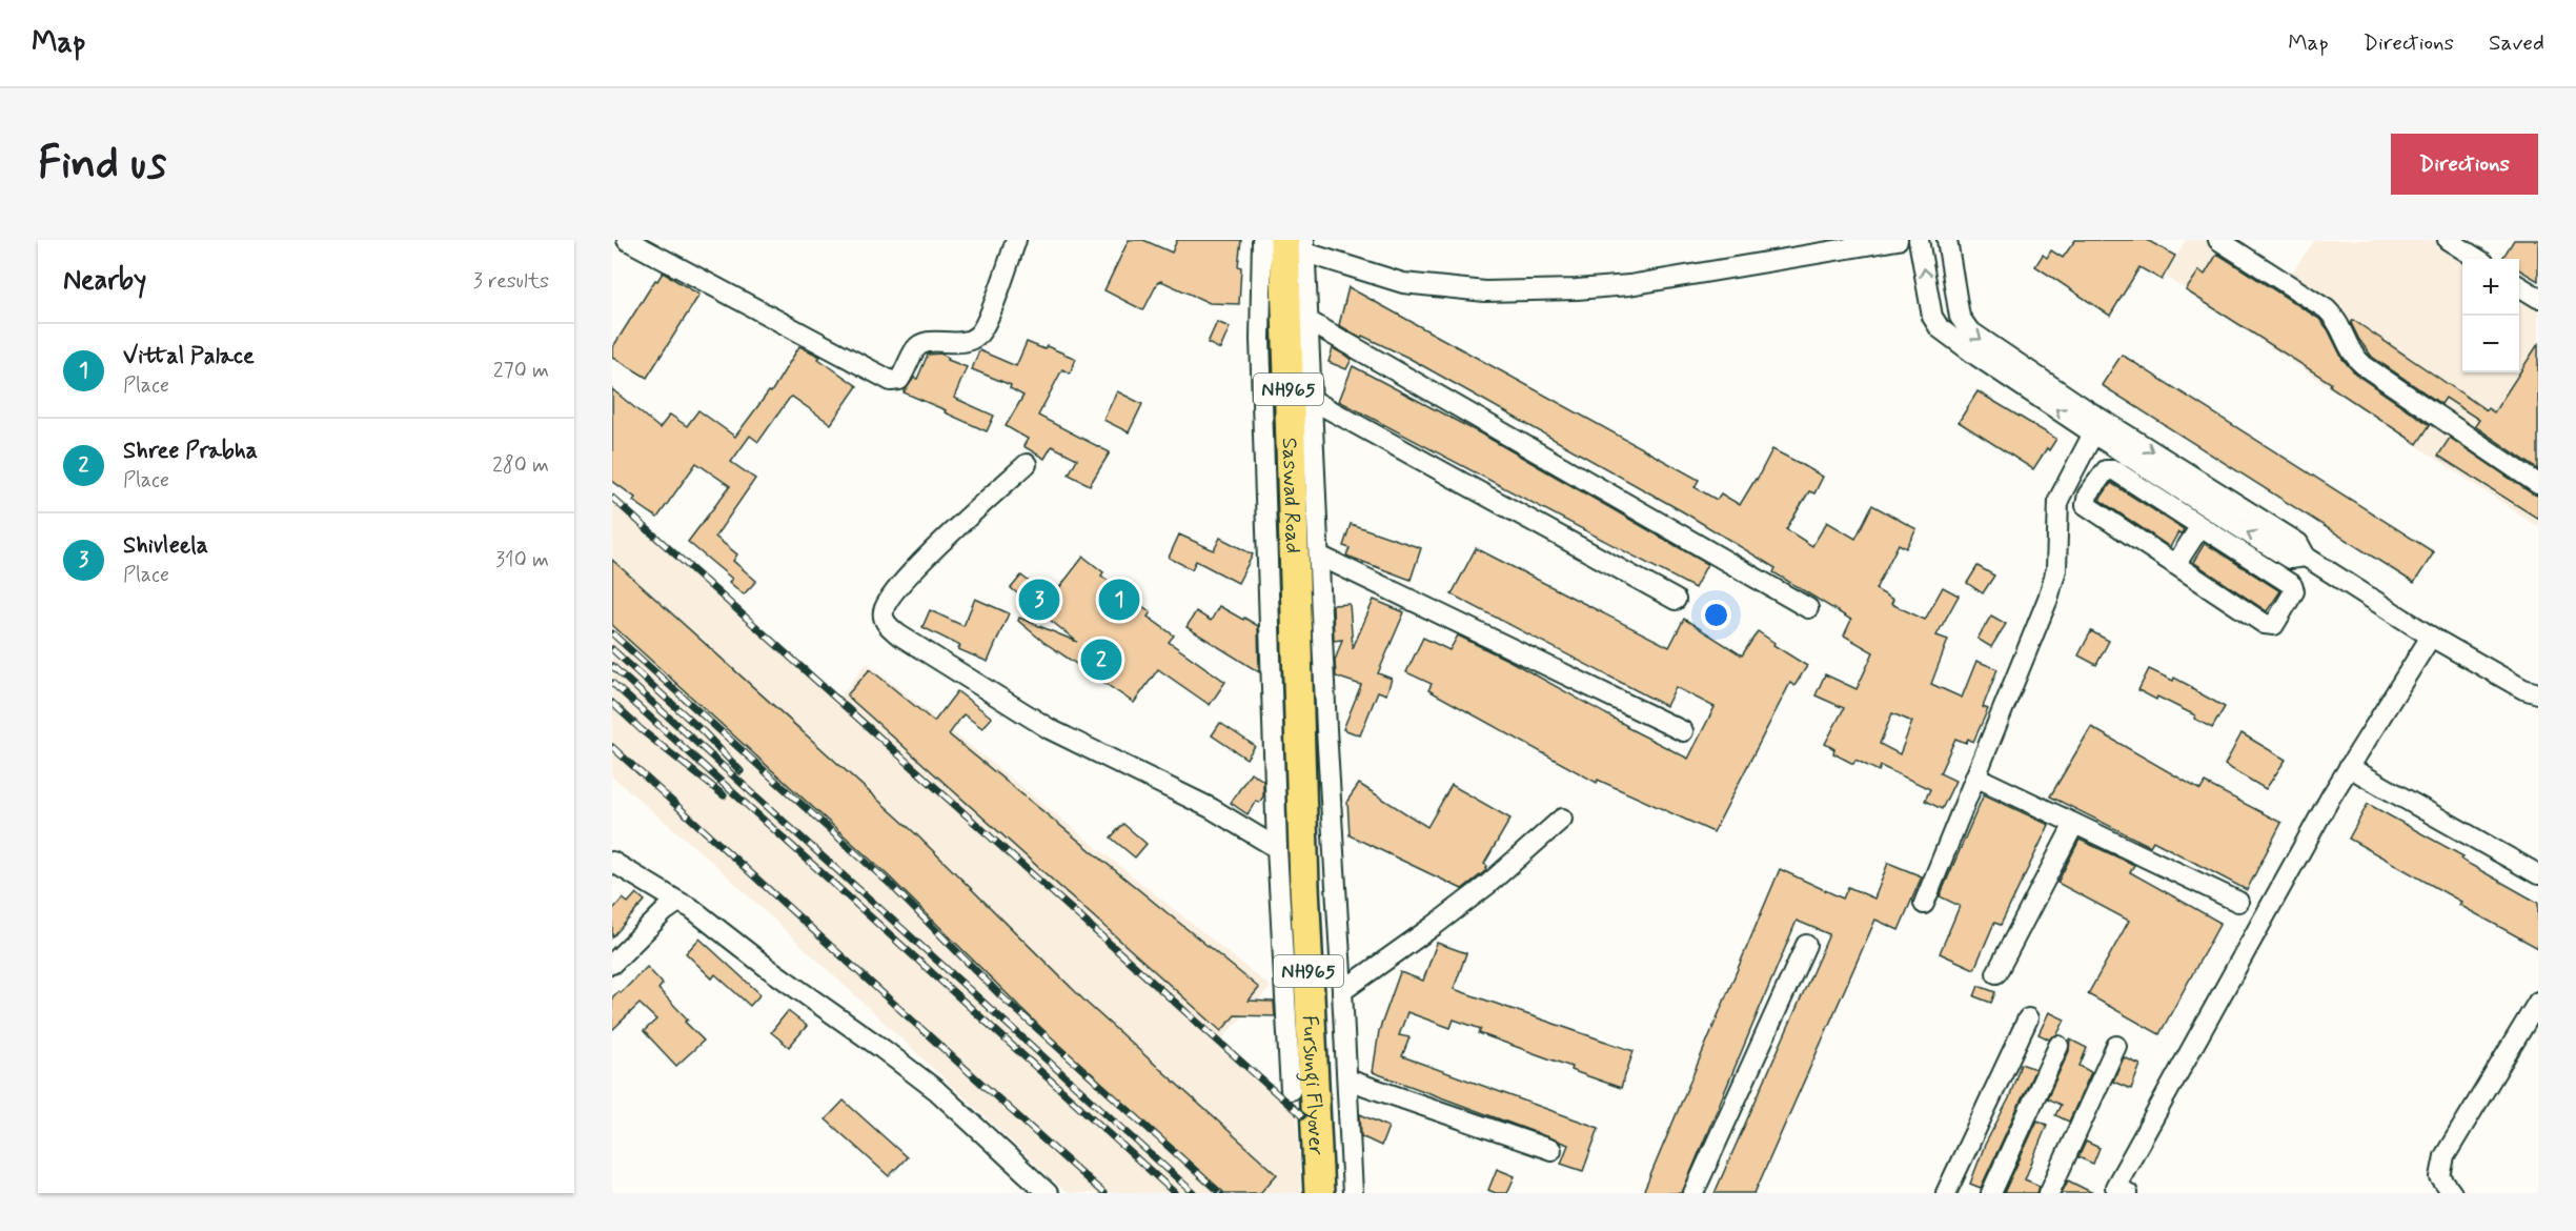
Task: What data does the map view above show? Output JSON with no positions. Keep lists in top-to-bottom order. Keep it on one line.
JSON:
{"streets":{"highway":["NH965","Saswad Road","Fursungi Flyover"]},"crossings":[["Saswad Road","Fursungi Flyover"]],"page":{"header":"Map","nav":["Map","Directions","Saved"],"buttons":"Directions","title":"Find us","heading":["Nearby","3 results"],"map_buttons":["+","−"],"list":[{"mark":"1","name":"Vittal Palace","note":"Place","value":"270 m"},{"mark":"2","name":"Shree Prabha","note":"Place","value":"280 m"},{"mark":"3","name":"Shivleela","note":"Place","value":"310 m"}],"pins":["1","3","2"]}}
